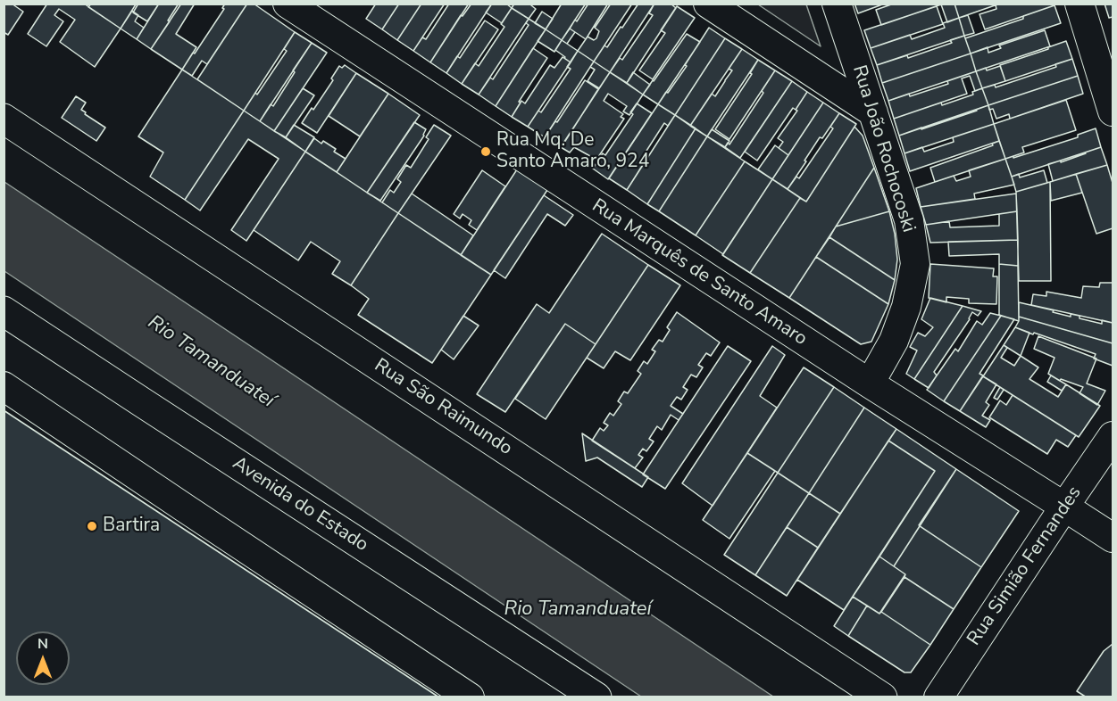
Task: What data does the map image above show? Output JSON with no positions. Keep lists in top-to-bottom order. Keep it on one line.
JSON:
{"streets":{"highway":["Rua São Raimundo","Avenida do Estado"],"street":["Rua João Rochocoski","Rua Marquês de Santo Amaro","Rua Simião Fernandes"]},"crossings":[["Rua João Rochocoski","Rua Marquês de Santo Amaro"],["Rua Marquês de Santo Amaro","Rua Simião Fernandes"]],"water":["Rio Tamanduateí"],"places":["Rua Mq. De Santo Amaro, 924","Bartira"],"north":"top"}
